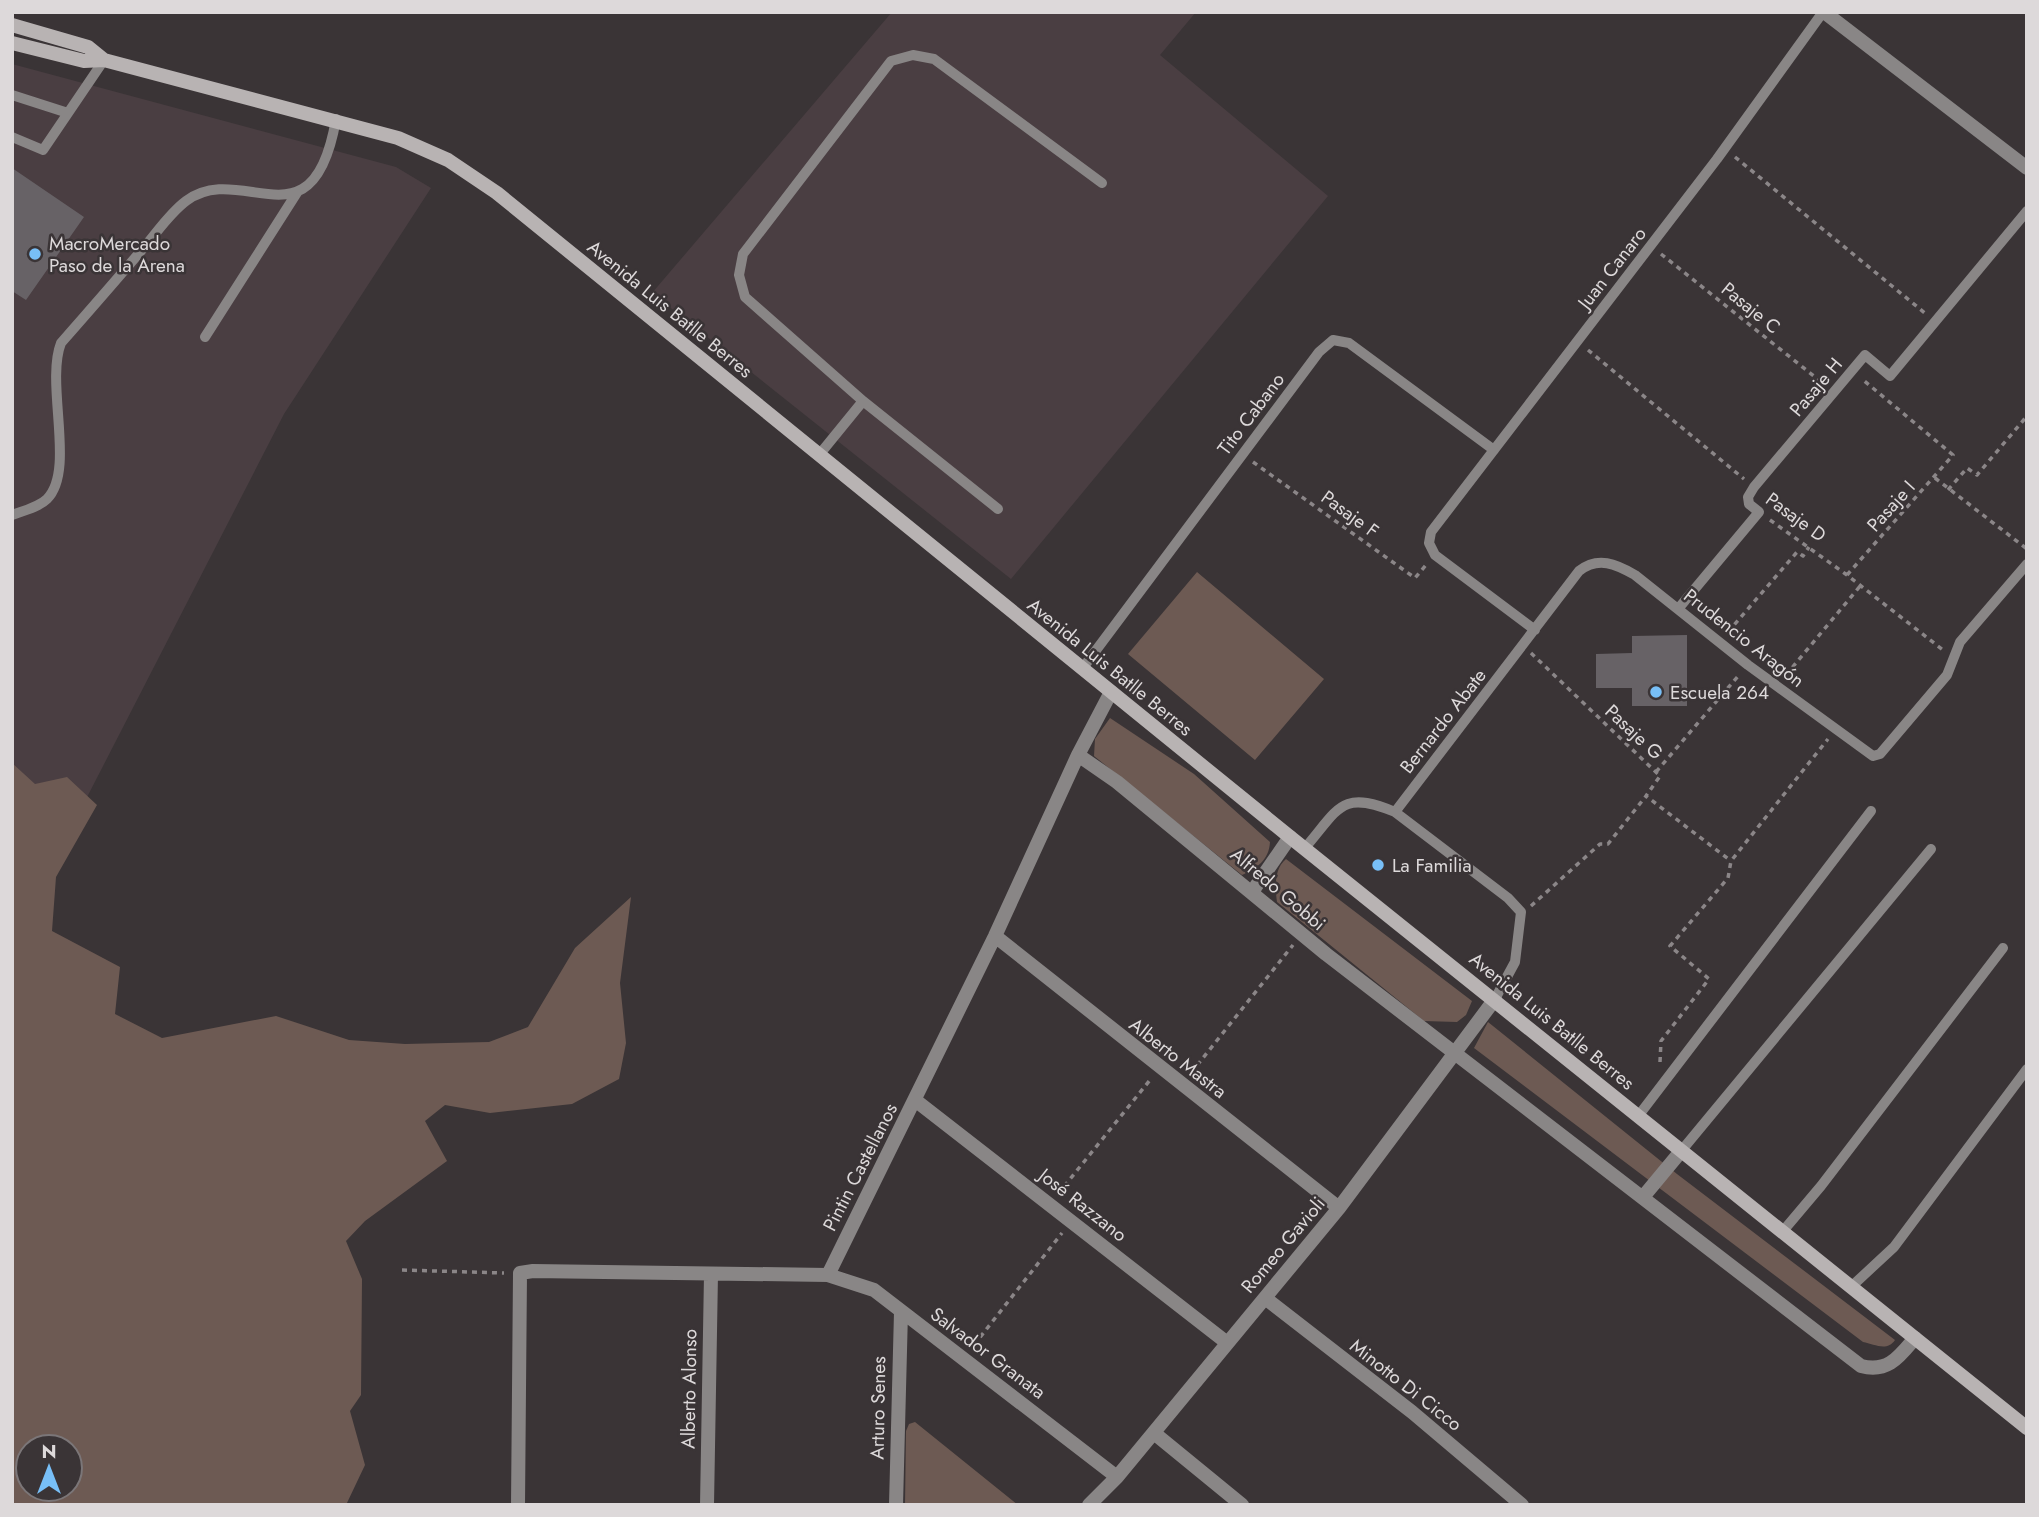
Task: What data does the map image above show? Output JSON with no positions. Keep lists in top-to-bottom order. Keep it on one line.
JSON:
{"streets":{"main road":["Avenida Luis Batlle Berres"],"street":["Alfredo Gobbi","Alberto Mastra","Pintin Castellanos","José Razzano","Romeo Gavioli","Salvador Granata","Minotto Di Cicco","Alberto Alonso","Arturo Senes"],"lane":["Juan Canaro","Pasaje H","Tito Cabano","Pasaje D","Prudencio Aragón","Bernardo Abate"],"path":["Pasaje C","Pasaje I","Pasaje F","Pasaje G"]},"crossings":[["Juan Canaro","Pasaje C"],["Juan Canaro","Tito Cabano"],["Juan Canaro","Pasaje F"],["Juan Canaro","Pasaje D"],["Pasaje C","Pasaje H"],["Avenida Luis Batlle Berres","Tito Cabano"],["Avenida Luis Batlle Berres","Alfredo Gobbi"],["Avenida Luis Batlle Berres","Pintin Castellanos"],["Avenida Luis Batlle Berres","Romeo Gavioli"],["Pasaje H","Pasaje I"],["Pasaje H","Pasaje D"],["Tito Cabano","Pasaje F"],["Pasaje I","Pasaje D"],["Pasaje D","Prudencio Aragón"],["Prudencio Aragón","Bernardo Abate"],["Bernardo Abate","Pasaje G"],["Alfredo Gobbi","Pintin Castellanos"],["Alfredo Gobbi","Romeo Gavioli"],["Alberto Mastra","Pintin Castellanos"],["Alberto Mastra","Romeo Gavioli"],["Pintin Castellanos","José Razzano"],["Pintin Castellanos","Salvador Granata"],["José Razzano","Romeo Gavioli"],["Romeo Gavioli","Salvador Granata"],["Romeo Gavioli","Minotto Di Cicco"],["Salvador Granata","Arturo Senes"]],"places":["MacroMercado Paso de la Arena","Escuela 264","La Familia"],"north":"top"}
